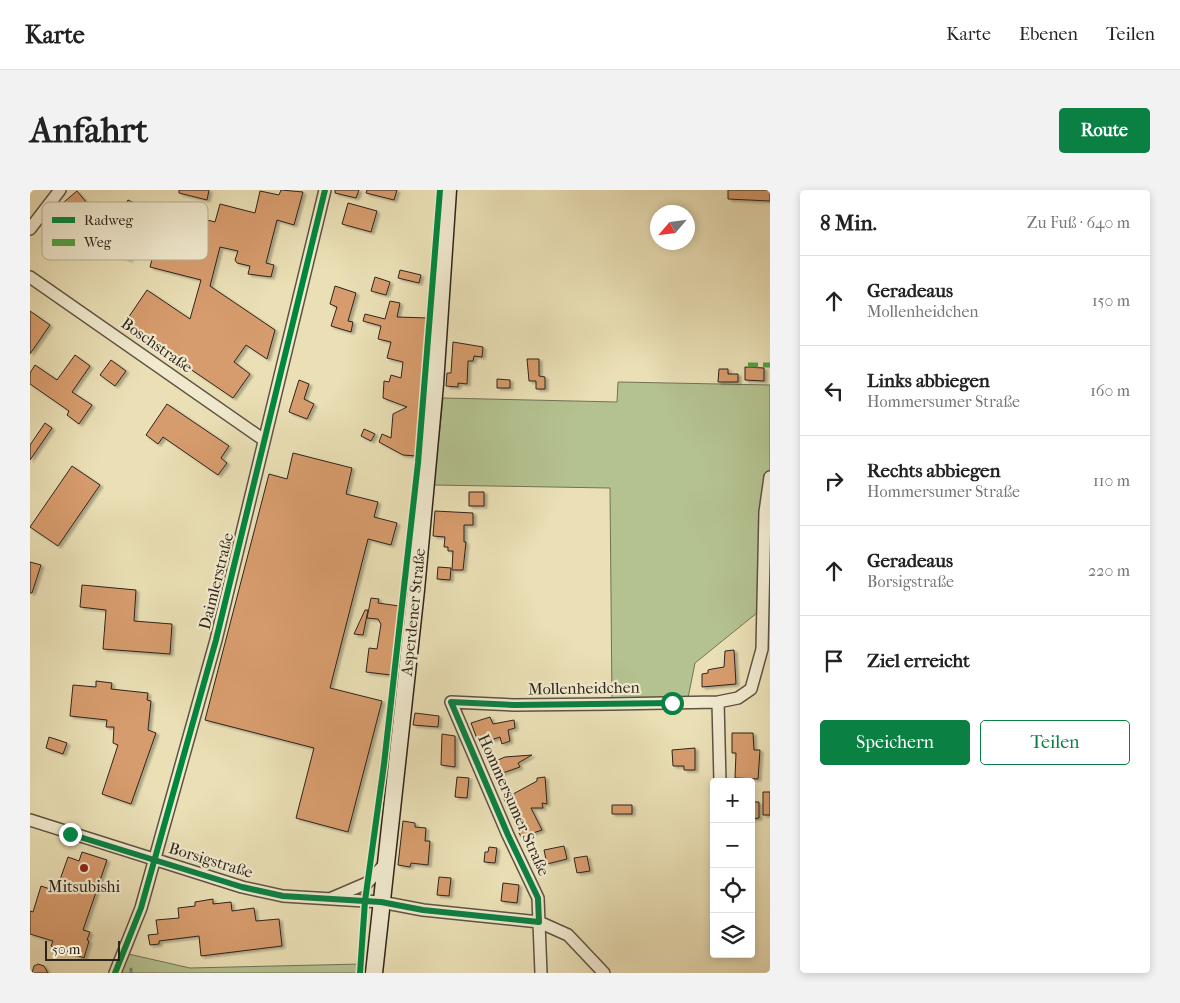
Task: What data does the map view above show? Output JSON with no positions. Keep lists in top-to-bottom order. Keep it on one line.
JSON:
{"streets":{"main road":["Asperdener Straße"],"street":["Boschstraße","Daimlerstraße","Mollenheidchen","Hommersumer Straße","Borsigstraße"]},"crossings":[["Boschstraße","Daimlerstraße"],["Daimlerstraße","Borsigstraße"],["Asperdener Straße","Borsigstraße"],["Mollenheidchen","Hommersumer Straße"]],"places":["Mitsubishi"],"legend":["Radweg","Weg"],"scale_bar":"50 m","north":"bottom left","page":{"header":"Karte","nav":["Karte","Ebenen","Teilen"],"buttons":["Route",["Speichern","Teilen"]],"title":"Anfahrt","heading":["8 Min.","Zu Fuß · 640 m"],"list":[["Geradeaus","Mollenheidchen","150 m"],["Links abbiegen","Hommersumer Straße","160 m"],["Rechts abbiegen","Hommersumer Straße","110 m"],["Geradeaus","Borsigstraße","220 m"],"Ziel erreicht"],"map_buttons":["+","−"],"scale":"50 m"}}
